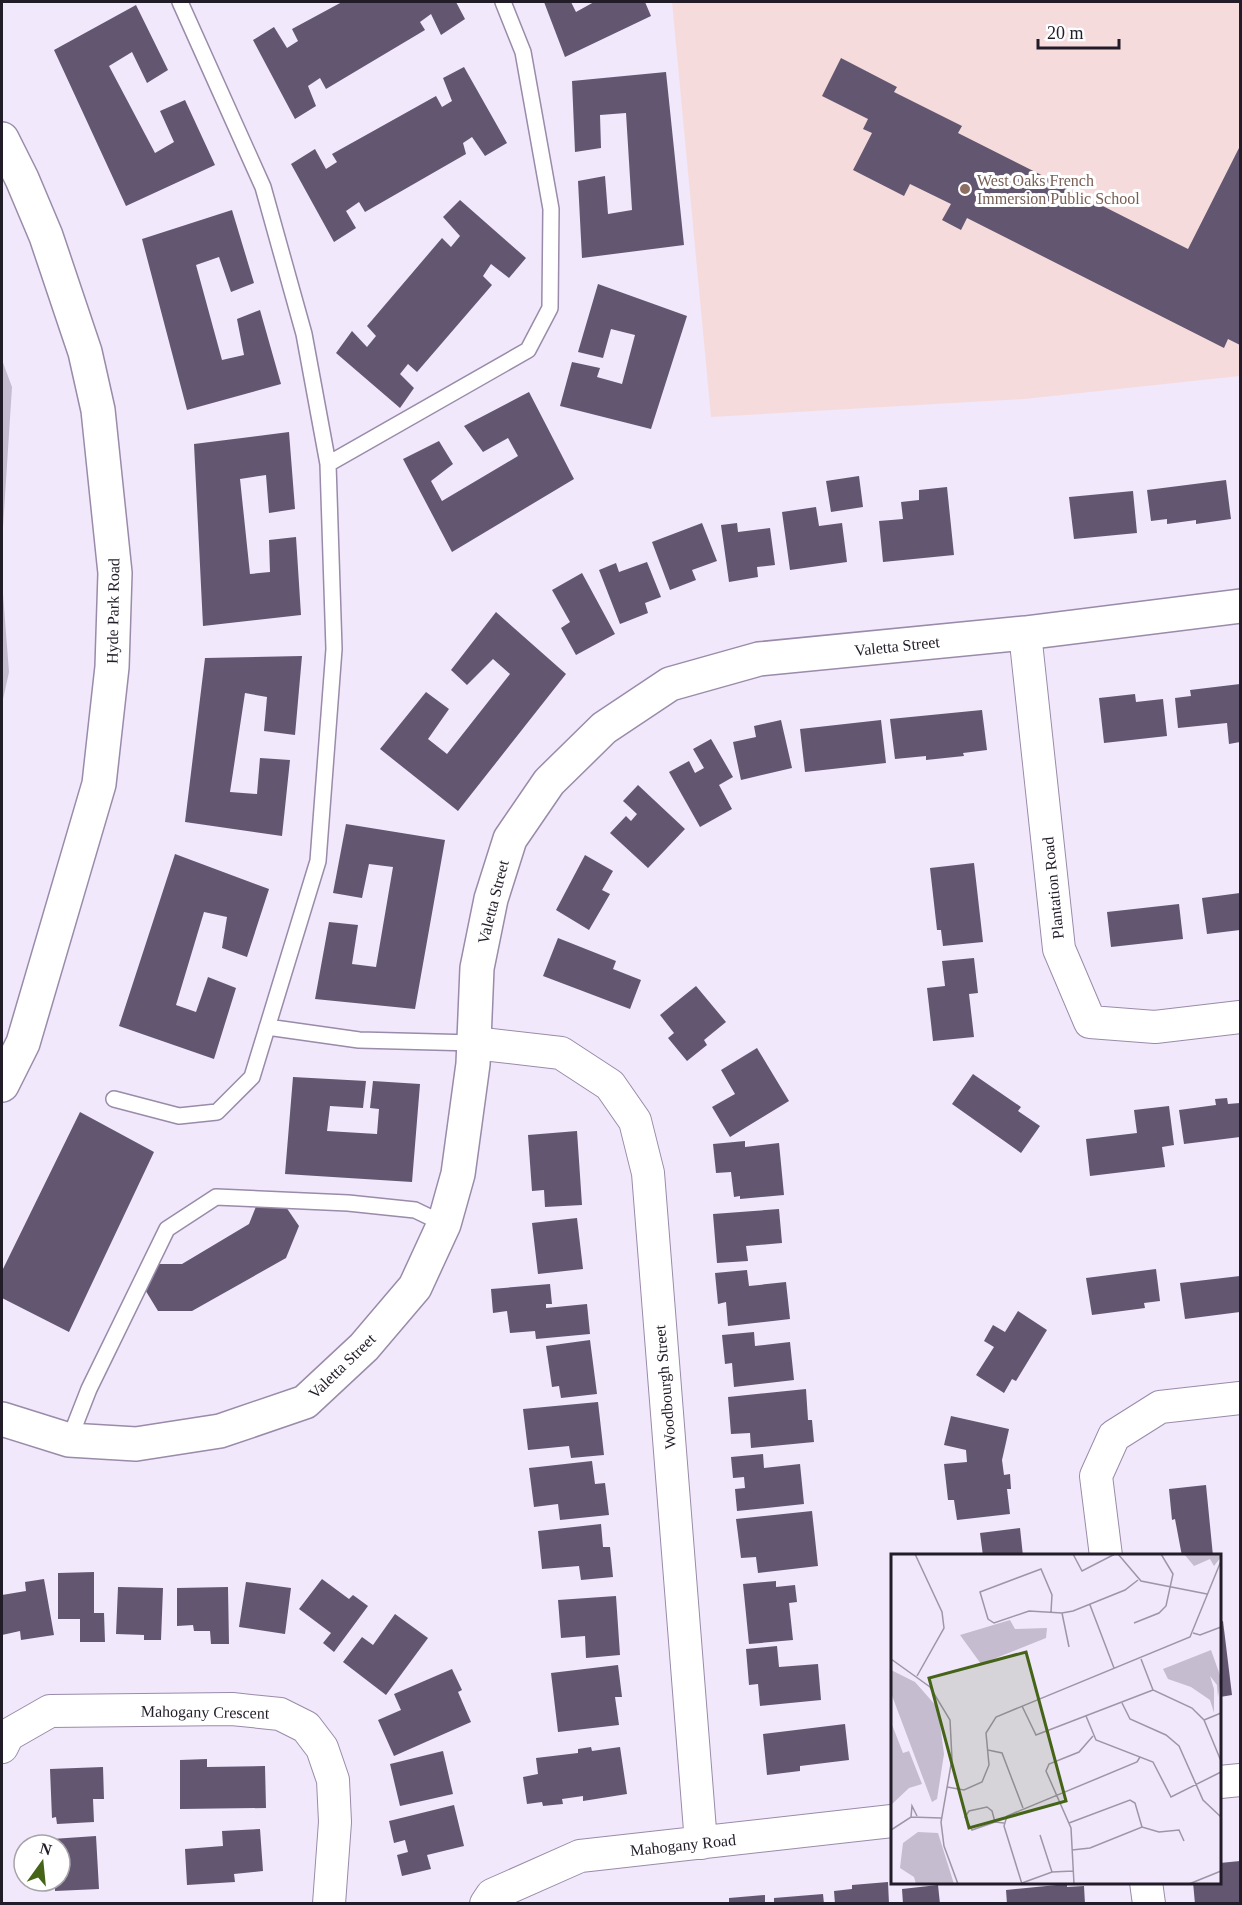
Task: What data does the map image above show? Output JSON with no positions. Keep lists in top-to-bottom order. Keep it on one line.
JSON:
{"streets":{"street":["Hyde Park Road","Valetta Street","Plantation Road","Woodbourgh Street","Mahogany Crescent","Mahogany Road"]},"crossings":[["Valetta Street","Plantation Road"],["Valetta Street","Woodbourgh Street"],["Woodbourgh Street","Mahogany Road"]],"places":["West Oaks French Immersion Public School"],"scale_bar":"20 m","north":"top"}
